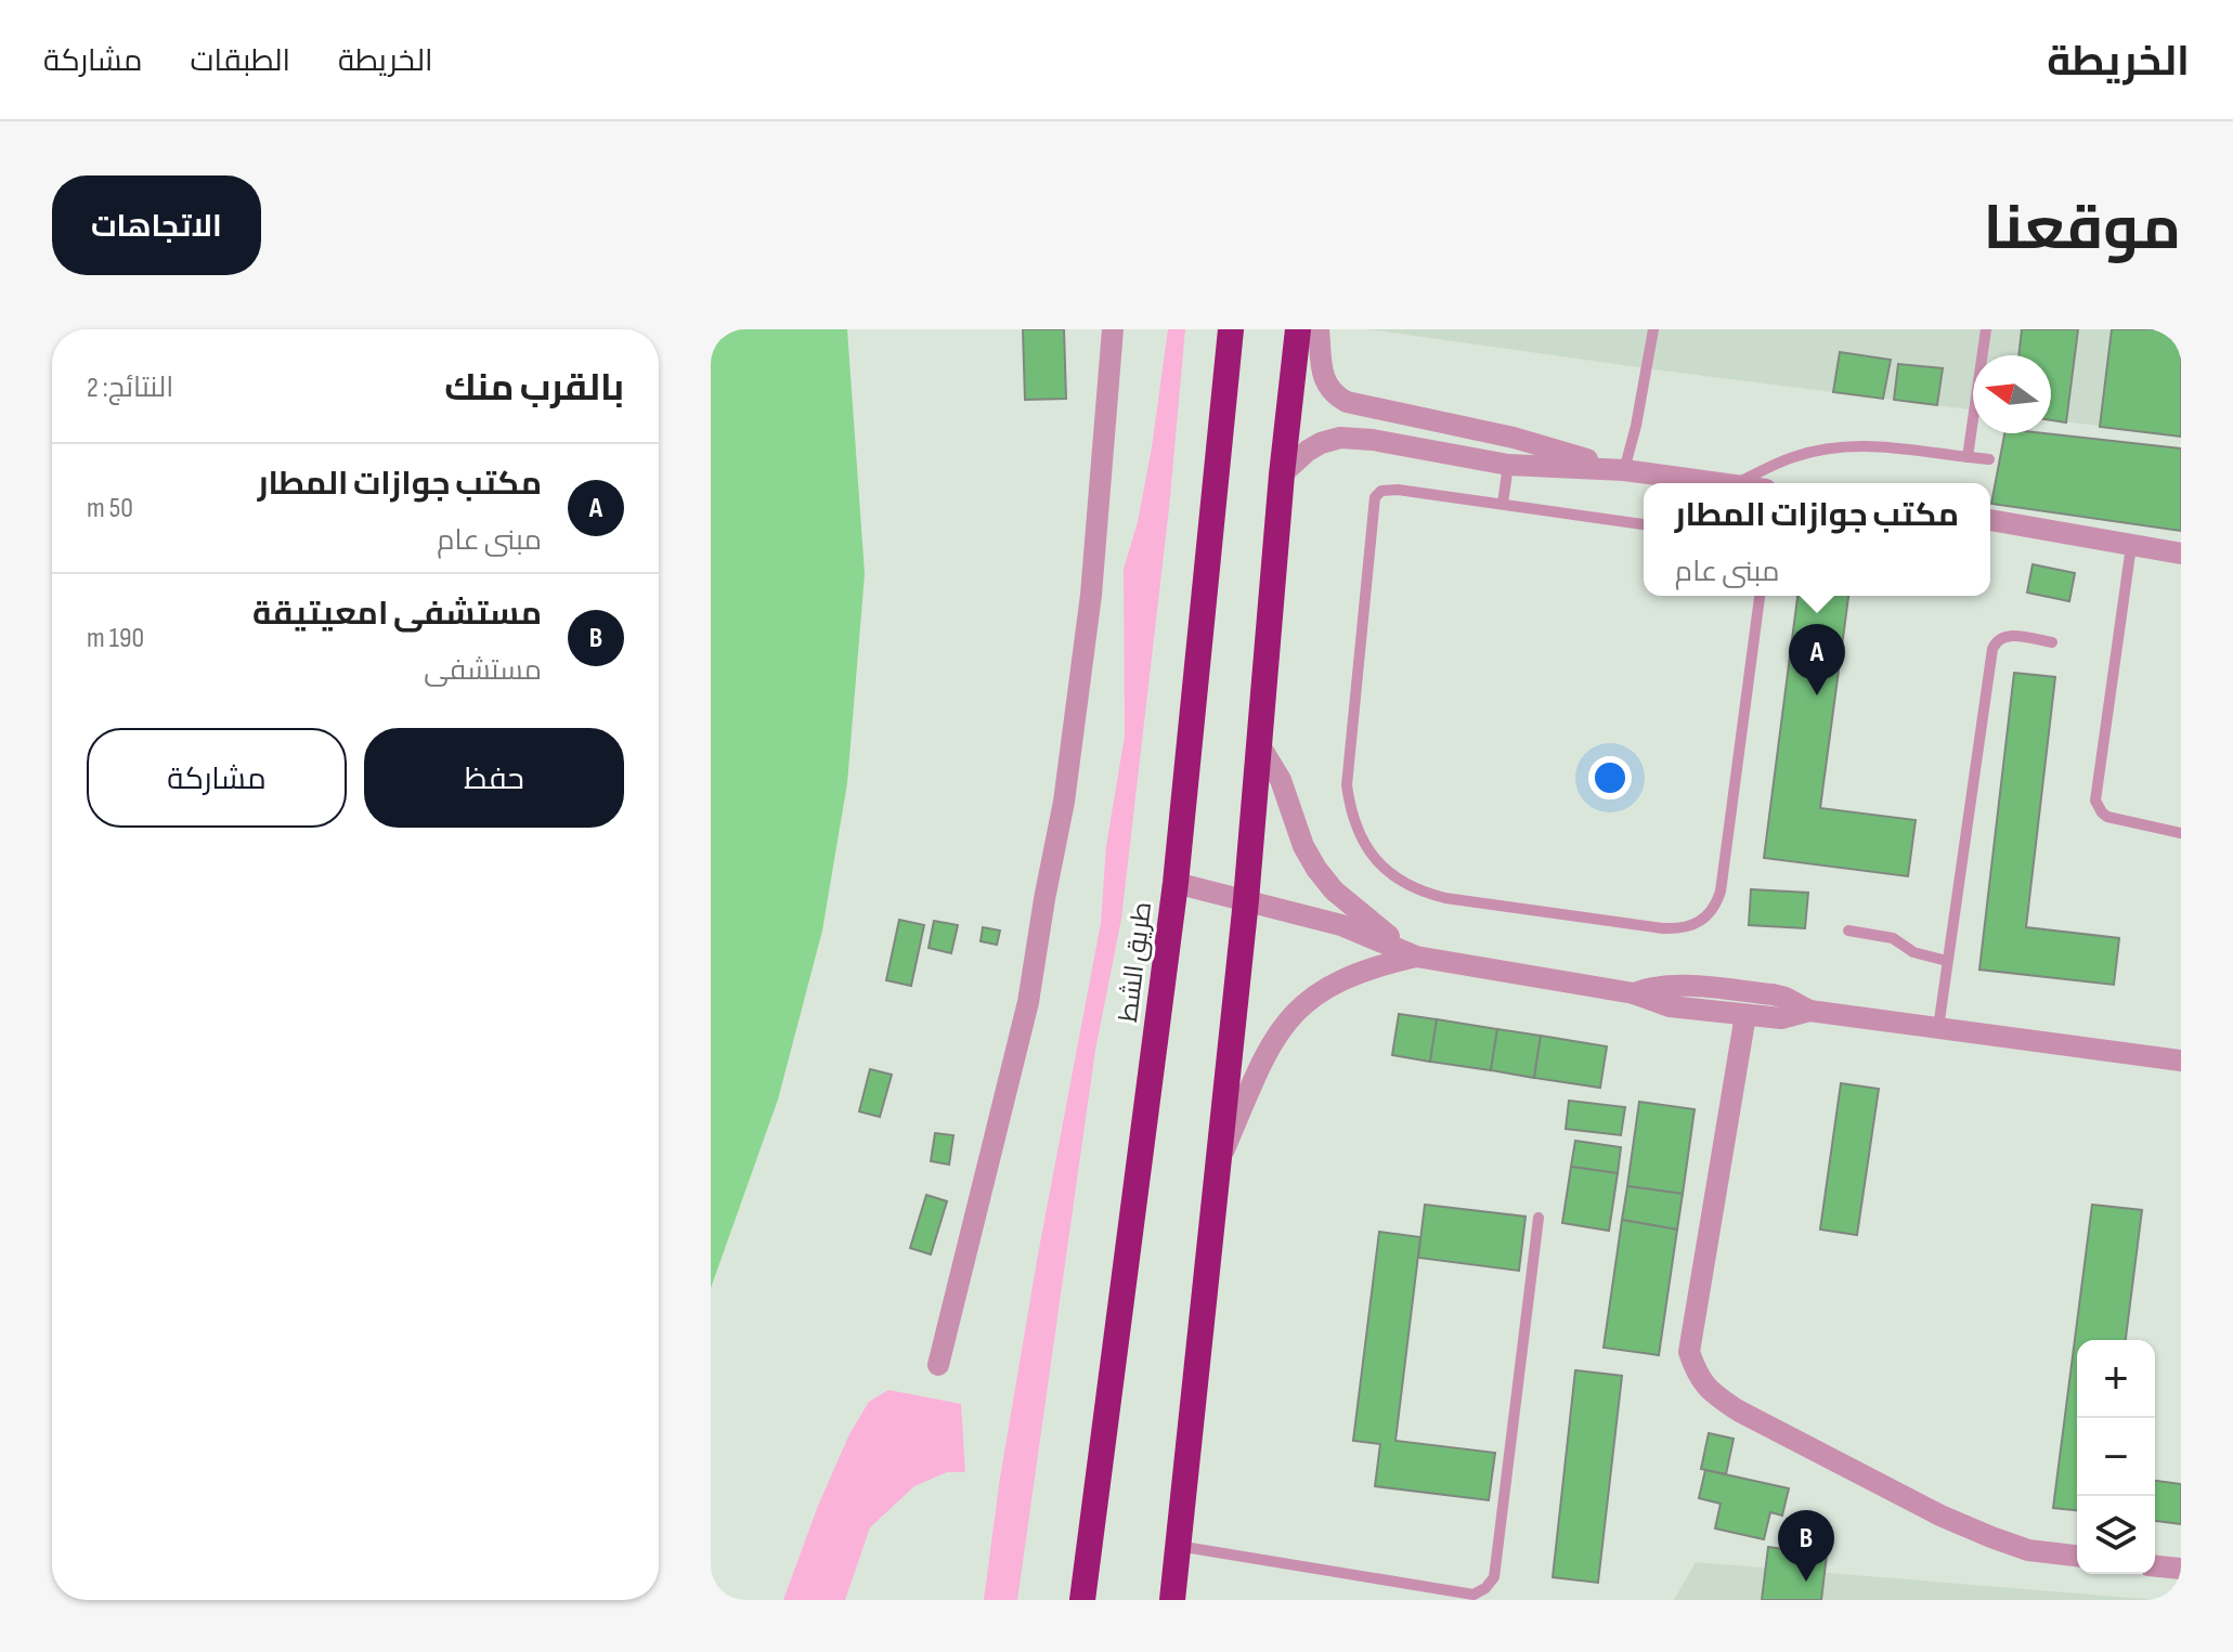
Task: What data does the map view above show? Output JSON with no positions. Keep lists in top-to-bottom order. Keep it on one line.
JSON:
{"streets":{"highway":["طريق الشط"]},"north":"left","page":{"header":"الخريطة","nav":["الخريطة","الطبقات","مشاركة"],"title":"موقعنا","buttons":["الاتجاهات",["حفظ","مشاركة"]],"heading":["بالقرب منك","النتائج: 2"],"list":[{"mark":"A","name":"مكتب جوازات المطار","note":"مبنى عام","value":"50 m"},{"mark":"B","name":"مستشفى امعيتيقة","note":"مستشفى","value":"190 m"}],"popup":["مكتب جوازات المطار","مبنى عام"],"pins":["A","B"],"map_buttons":["+","−"]}}
